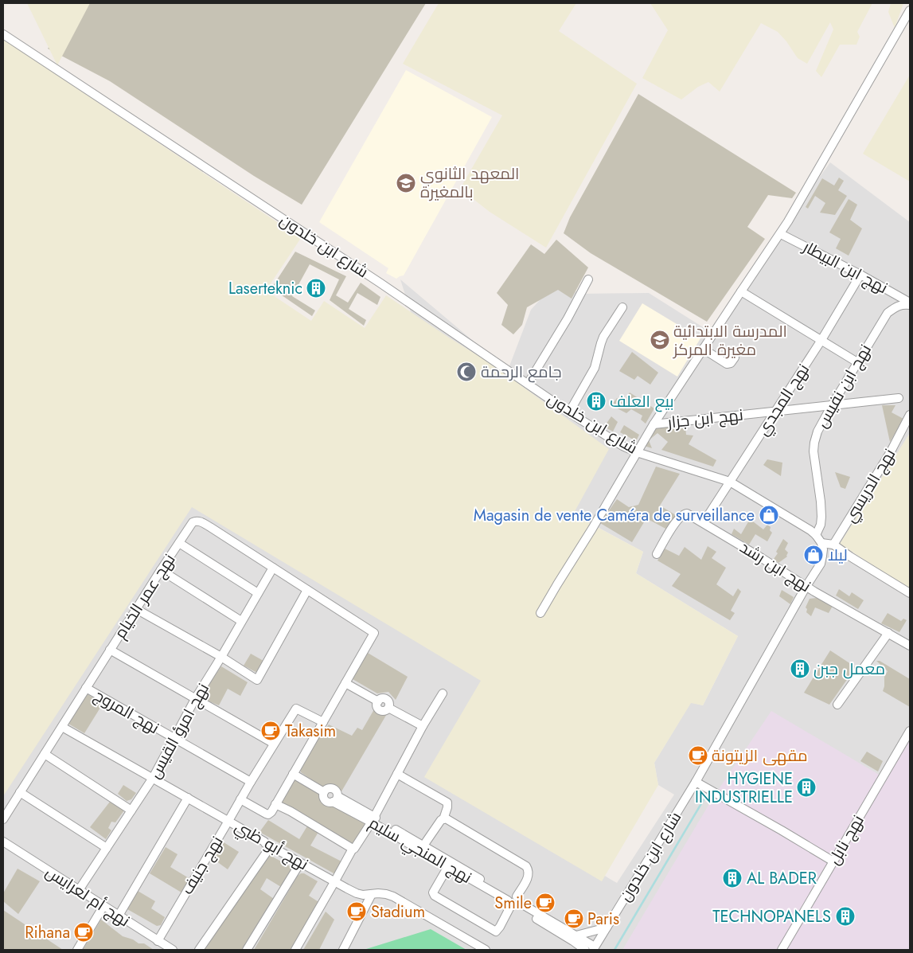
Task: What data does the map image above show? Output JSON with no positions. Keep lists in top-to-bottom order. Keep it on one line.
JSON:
{"streets":{"street":["شارع ابن خلدون","نهج ابن البيطار","نهج ابن نفيس","نهج المجدي","نهج ابن جزار","نهج الدريسي","نهج ابن رشد","نهج عمر الخيام","نهج المروج","نهج امرؤ القيس","نهج نابل","نهج أبو ظبي","نهج المنجي سليم","نهج جنيف","نهج أم لعرايس"]},"crossings":[["شارع ابن خلدون","نهج ابن نفيس"],["شارع ابن خلدون","نهج المجدي"],["شارع ابن خلدون","نهج ابن رشد"],["شارع ابن خلدون","نهج المنجي سليم"],["نهج ابن البيطار","نهج ابن نفيس"],["نهج ابن البيطار","نهج المجدي"],["نهج ابن نفيس","نهج ابن جزار"],["نهج المجدي","نهج ابن جزار"],["نهج المجدي","نهج ابن رشد"],["نهج عمر الخيام","نهج المروج"],["نهج عمر الخيام","نهج امرؤ القيس"],["نهج عمر الخيام","نهج أبو ظبي"],["نهج المروج","نهج امرؤ القيس"],["نهج المروج","نهج جنيف"],["نهج امرؤ القيس","نهج أبو ظبي"],["نهج امرؤ القيس","نهج أم لعرايس"],["نهج أبو ظبي","نهج جنيف"],["نهج جنيف","نهج أم لعرايس"]],"places":{"school or university":["المعهد الثانوي بالمغيرة","المدرسة الابتدائية مغيرة المركز"],"building":["Laserteknic","بيع العلف","معمل جبن","HYGIENE INDUSTRIELLE","AL BADER","TECHNOPANELS"],"mosque":["جامع الرحمة"],"shop":["Magasin de vente Caméra de surveillance","ليلا"],"cafe":["Takasim","مقهى الزيتونة","Smile","Stadium","Paris","Rihana"]}}
